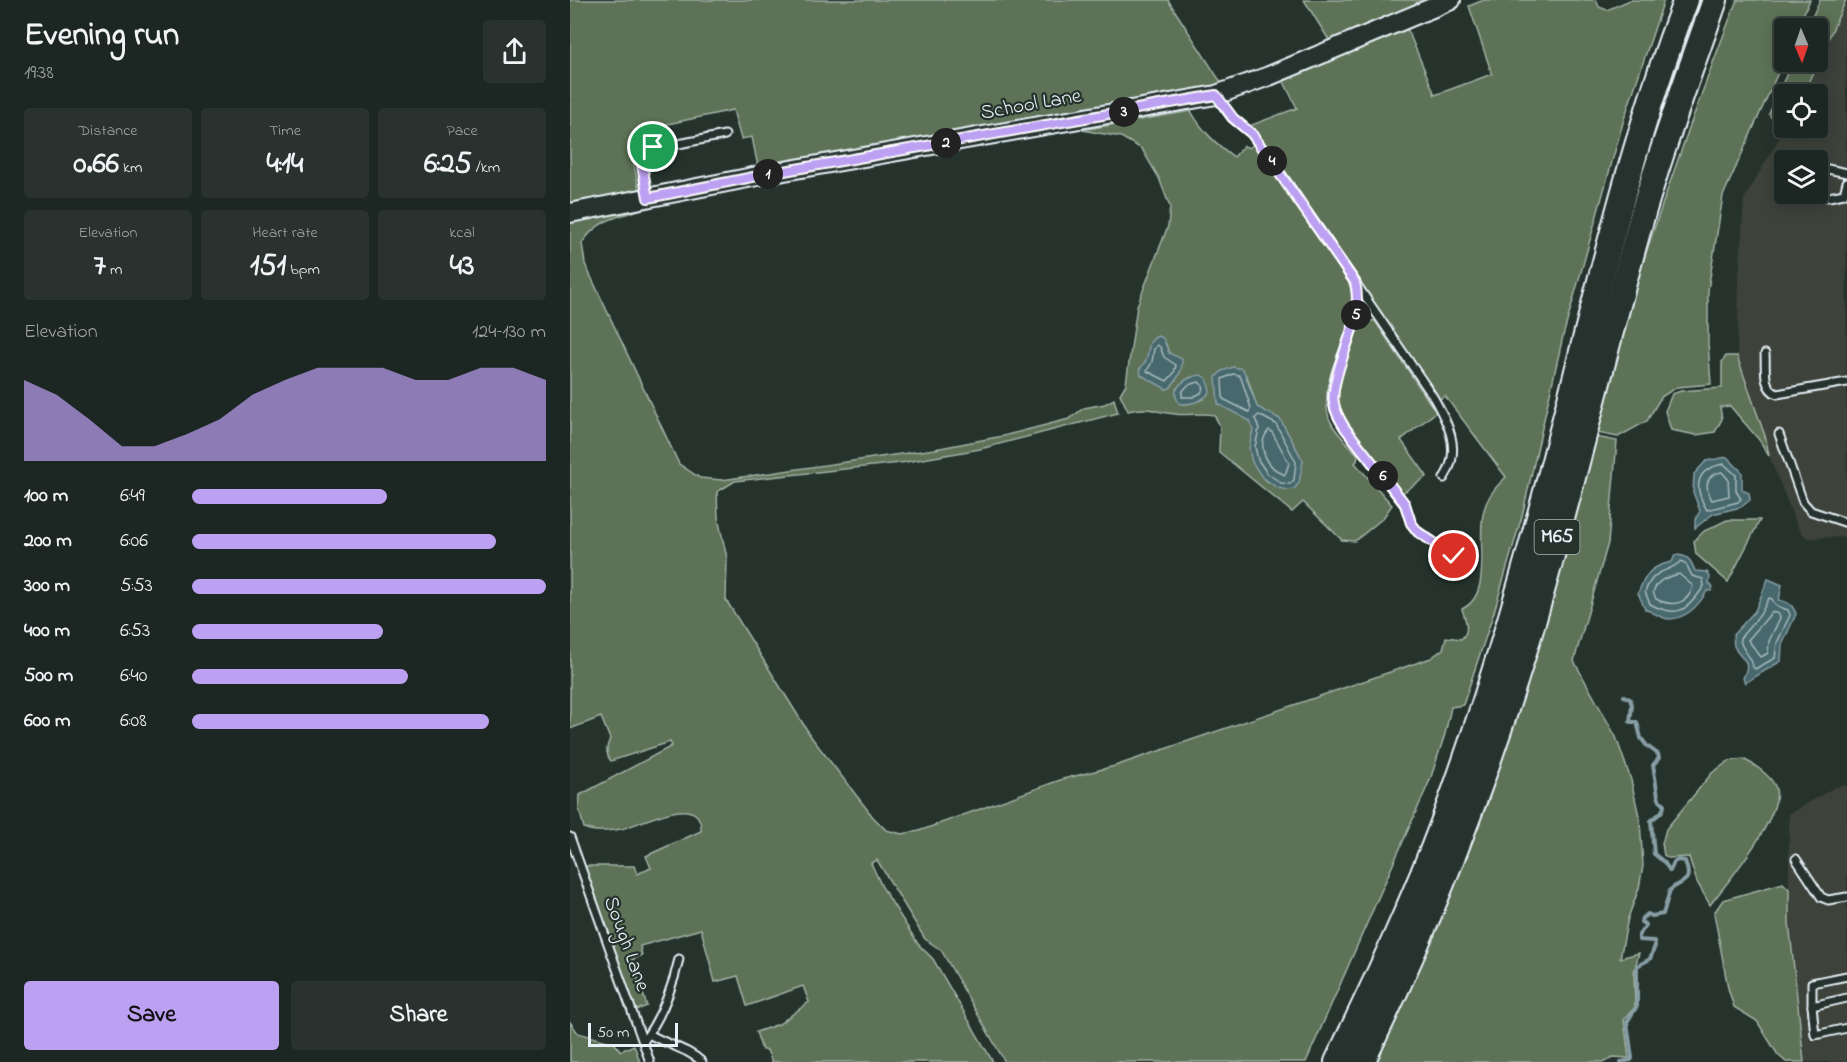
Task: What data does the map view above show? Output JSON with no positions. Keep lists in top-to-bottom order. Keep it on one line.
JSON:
{"streets":{"highway":["M65"],"main road":["School Lane"],"lane":["Sough Lane"]},"scale_bar":"50 m","north":"bottom","page":{"heading":["Evening run","19:38"],"pins":["3","2","4","1","5","6"],"stats":[["Distance","0.66 km"],["Time","4:14"],["Pace","6:25 /km"],["Elevation","7 m"],["Heart rate","151 bpm"],["kcal","43"]],"chart":["Elevation","124–130 m"],"list":[{"name":"100 m","note":"6:49"},{"name":"200 m","note":"6:06"},{"name":"300 m","note":"5:53"},{"name":"400 m","note":"6:53"},{"name":"500 m","note":"6:40"},{"name":"600 m","note":"6:08"}],"buttons":["Save","Share"],"scale":"50 m"}}
